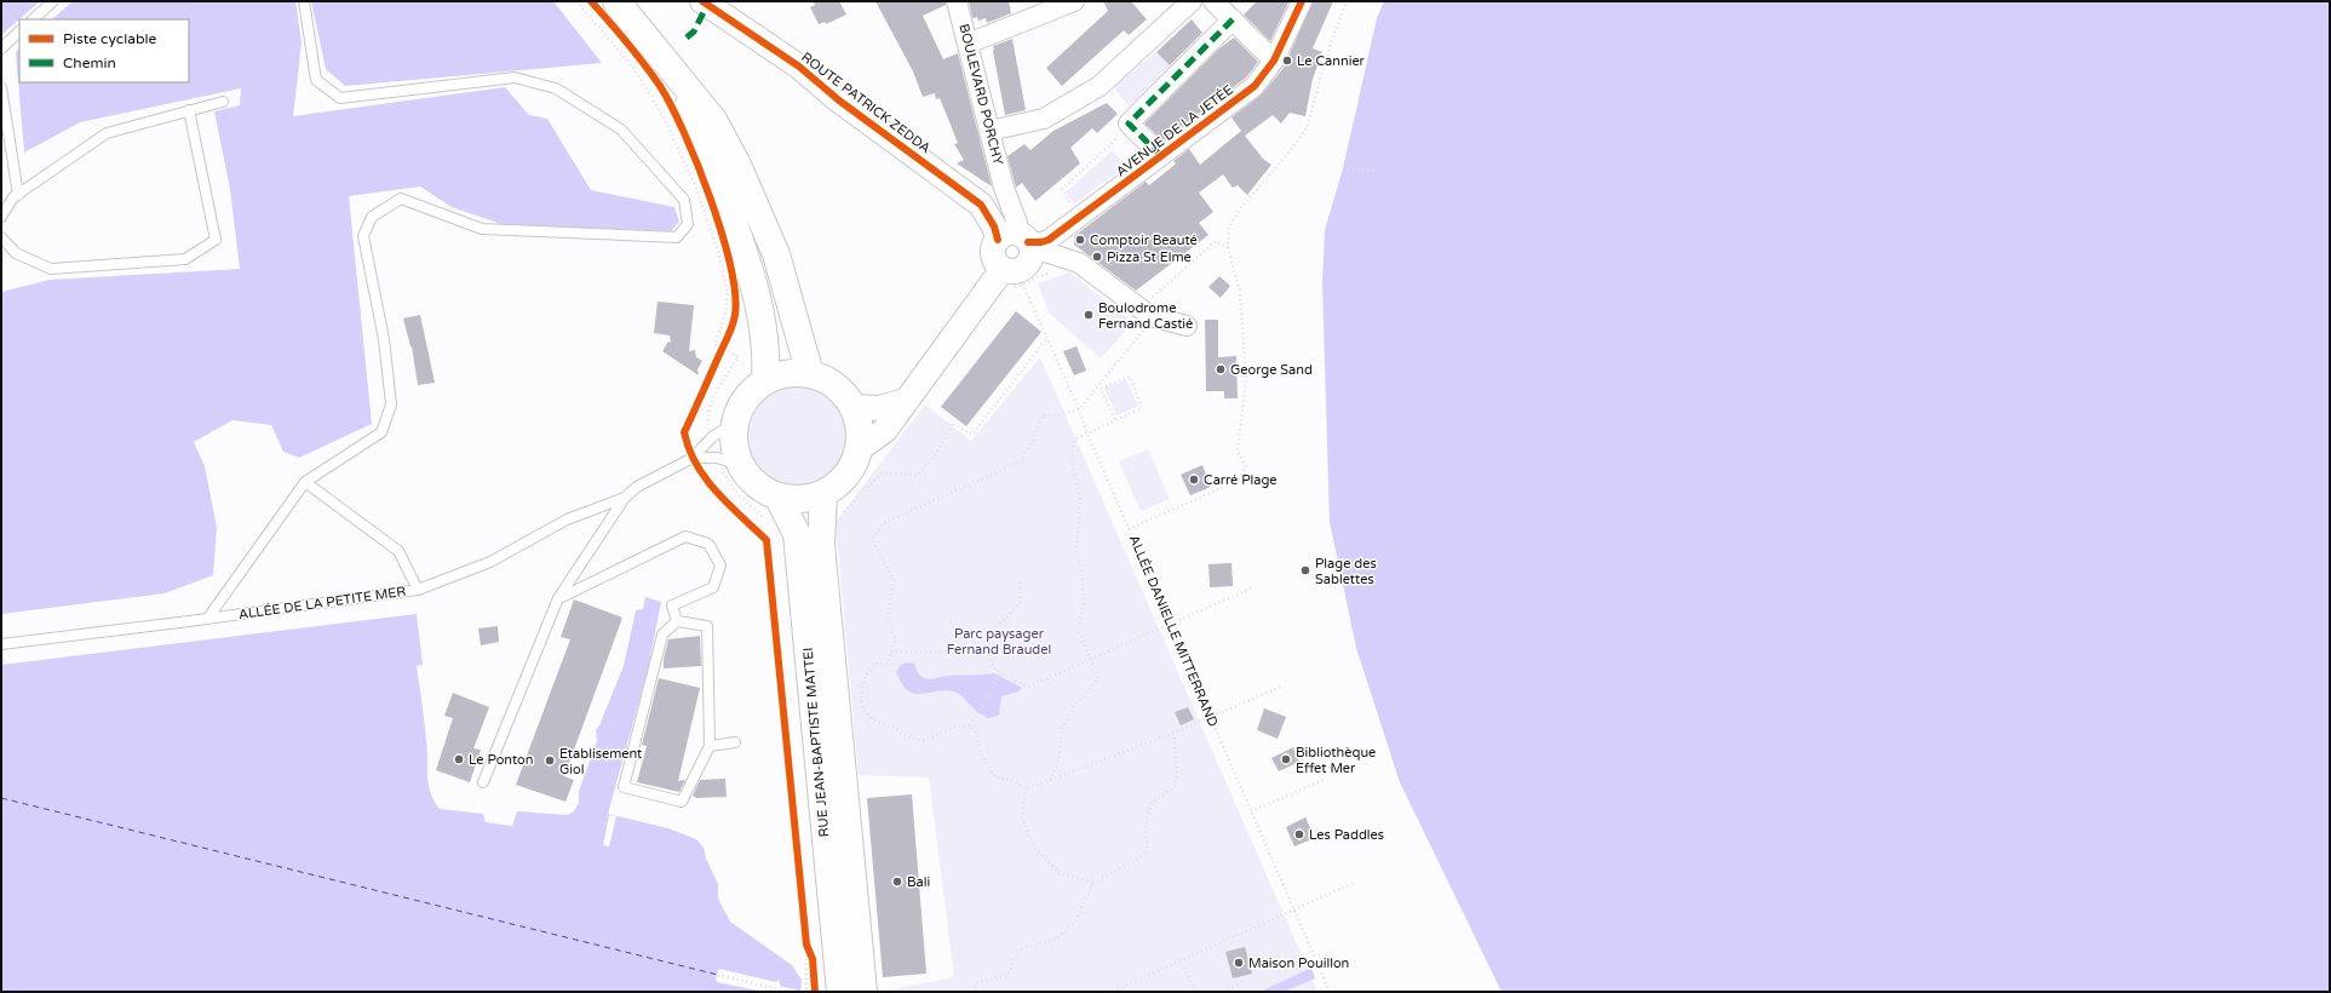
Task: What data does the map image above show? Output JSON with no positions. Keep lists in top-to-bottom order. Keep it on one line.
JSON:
{"streets":{"main road":["RUE JEAN-BAPTISTE MATTEI"],"street":["BOULEVARD PORCHY","ROUTE PATRICK ZEDDA","AVENUE DE LA JETÉE"],"lane":["ALLÉE DE LA PETITE MER"],"path":["ALLÉE DANIELLE MITTERRAND"]},"crossings":[["BOULEVARD PORCHY","ROUTE PATRICK ZEDDA"],["BOULEVARD PORCHY","AVENUE DE LA JETÉE"],["ROUTE PATRICK ZEDDA","AVENUE DE LA JETÉE"]],"parks":["Parc paysager Fernand Braudel"],"places":["Le Cannier","Comptoir Beauté","Pizza St Elme","Boulodrome Fernand Castié","George Sand","Carré Plage","Plage des Sablettes","Le Ponton","Bibliothèque Effet Mer","Etablisement Giol","Les Paddles","Bali","Maison Pouillon"],"legend":["Piste cyclable","Chemin"]}
